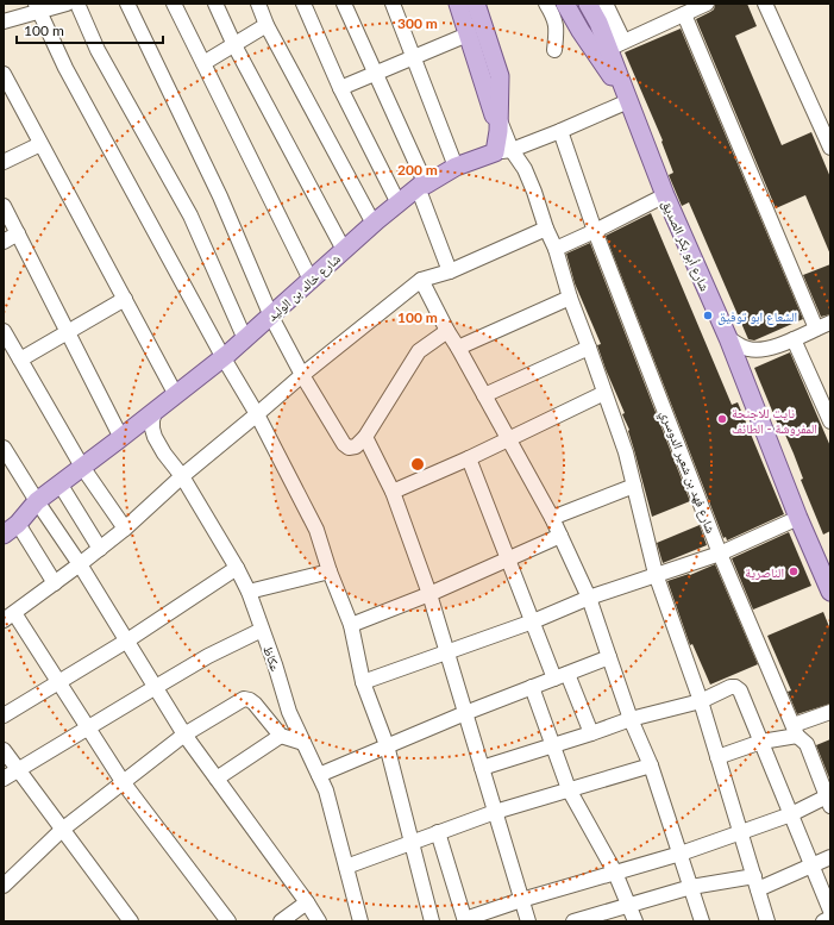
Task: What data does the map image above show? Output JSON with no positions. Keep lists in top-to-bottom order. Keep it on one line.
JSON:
{"streets":{"main road":["شارع أبو بكر الصديق","شارع خالد بن الوليد"],"street":["شارع فهد بن شعير الدوسري","عكاظ"]},"crossings":[["شارع خالد بن الوليد","عكاظ"]],"places":["الشعاع ابو توفيق","نايت للاجنحة المفروشة - الطائف","الناصرية"],"scale_bar":"100 m","rings":["300 m","200 m","100 m"]}
